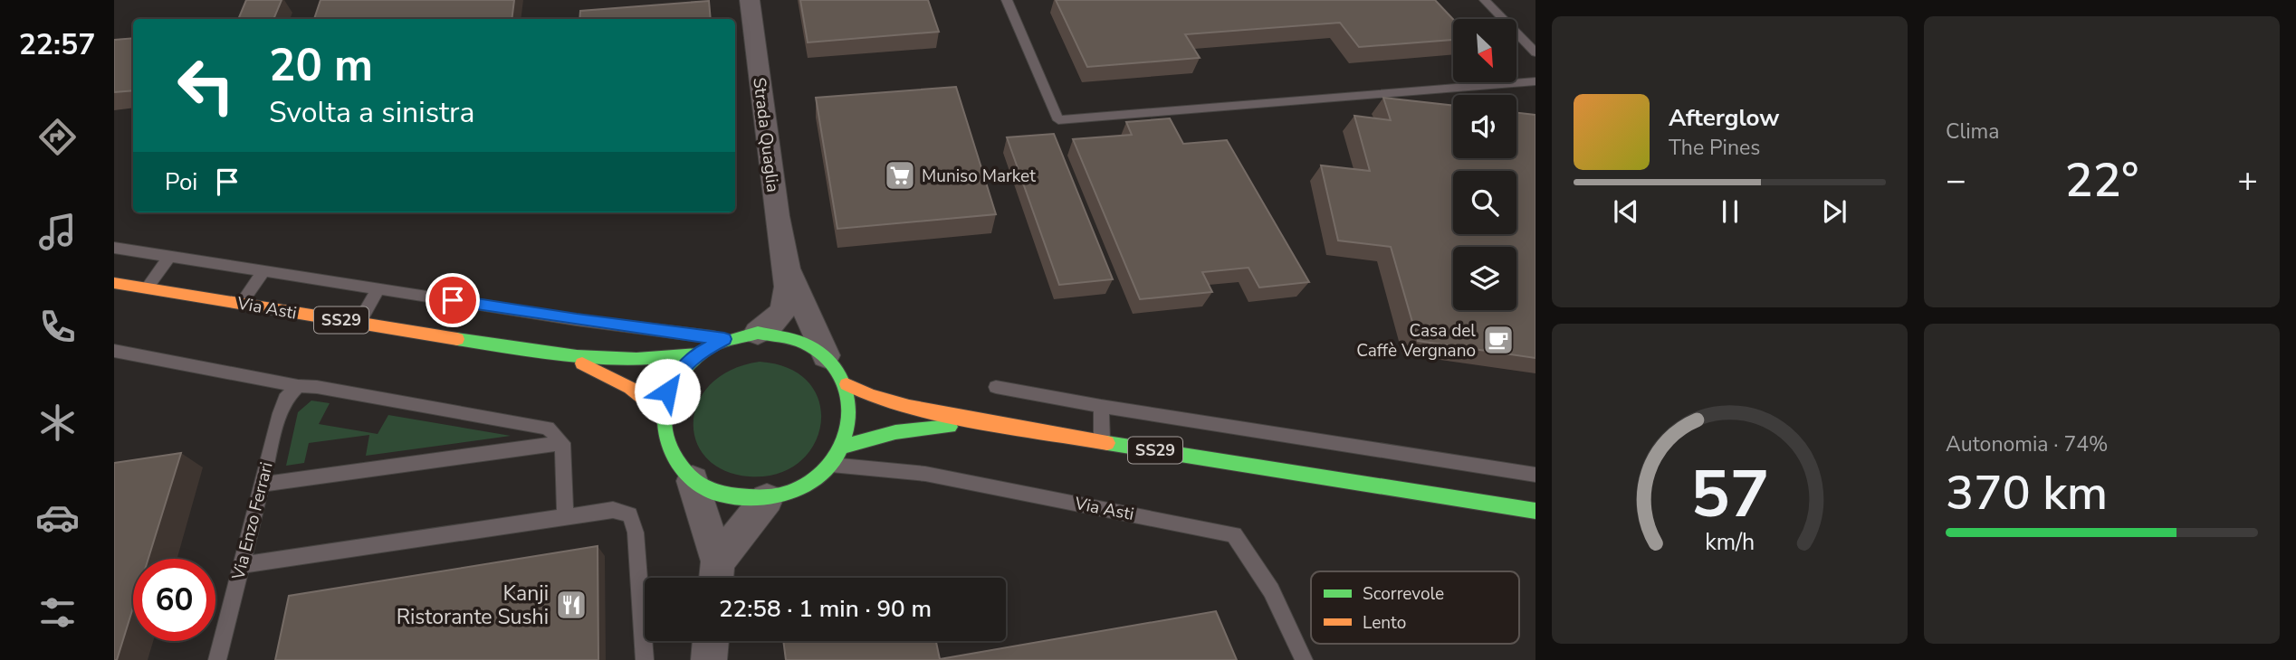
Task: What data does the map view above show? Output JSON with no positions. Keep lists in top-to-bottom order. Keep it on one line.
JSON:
{"streets":{"main road":["Via Asti","SS29"],"street":["Strada Quaglia"],"lane":["Via Enzo Ferrari"]},"crossings":[["Strada Quaglia","Via Asti"]],"places":{"supermarket":["Muniso Market"],"cafe":["Casa del Caffè Vergnano"],"restaurant":["Kanji Ristorante Sushi"]},"legend":["Scorrevole","Lento"],"north":"bottom right","page":{"tabs":"22:57","tile":["Clima",["Autonomia · 74%","370 km"]],"turn":["20 m","Svolta a sinistra"],"song":["Afterglow","The Pines"],"then":"Poi","heat":["−","22°","+"],"limit":"60","trip":"22:58 · 1 min · 90 m","gauge":["57","km/h"]}}
